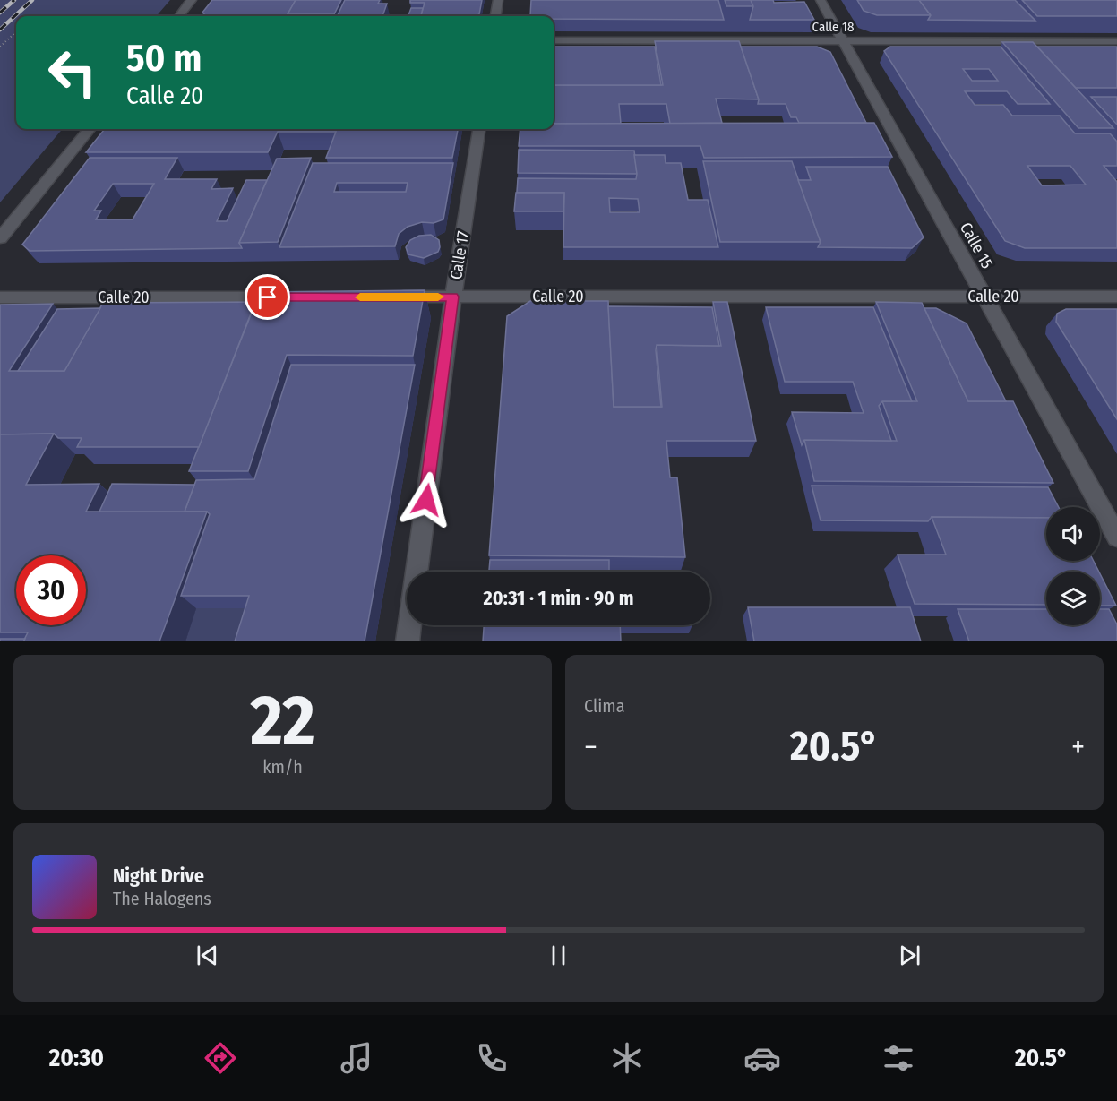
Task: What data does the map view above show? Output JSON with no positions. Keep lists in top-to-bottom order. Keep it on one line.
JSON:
{"streets":{"street":["Calle 18","Calle 15","Calle 17","Calle 20"]},"crossings":[["Calle 18","Calle 15"],["Calle 15","Calle 20"],["Calle 17","Calle 20"]],"page":{"turn":["50 m","Calle 20"],"limit":"30","trip":"20:31 · 1 min · 90 m","tile":[["22","km/h"],"Clima"],"heat":["−","20.5°","+"],"song":["Night Drive","The Halogens"],"tabs":["20:30","20.5°"]}}
